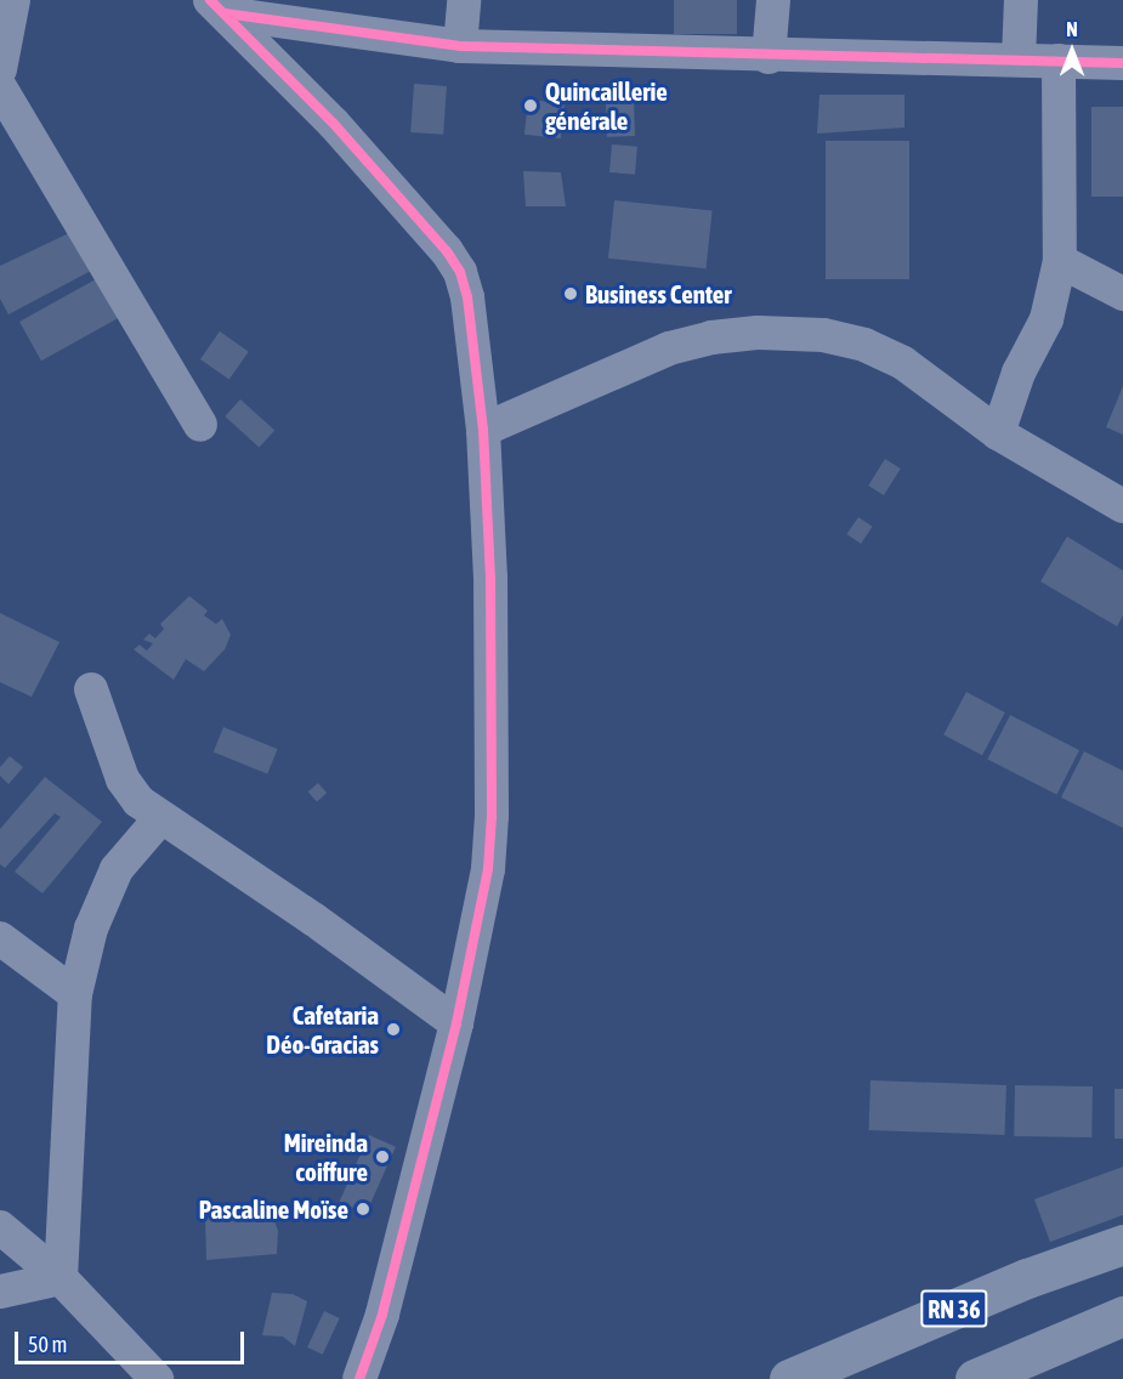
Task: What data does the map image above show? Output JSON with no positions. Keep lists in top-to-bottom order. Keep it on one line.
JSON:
{"streets":{"main road":["RN 36"]},"places":["Quincaillerie générale","Business Center","Cafetaria Déo-Gracias","Mireinda coiffure","Pascaline Moïse"],"scale_bar":"50 m","north":"top"}
